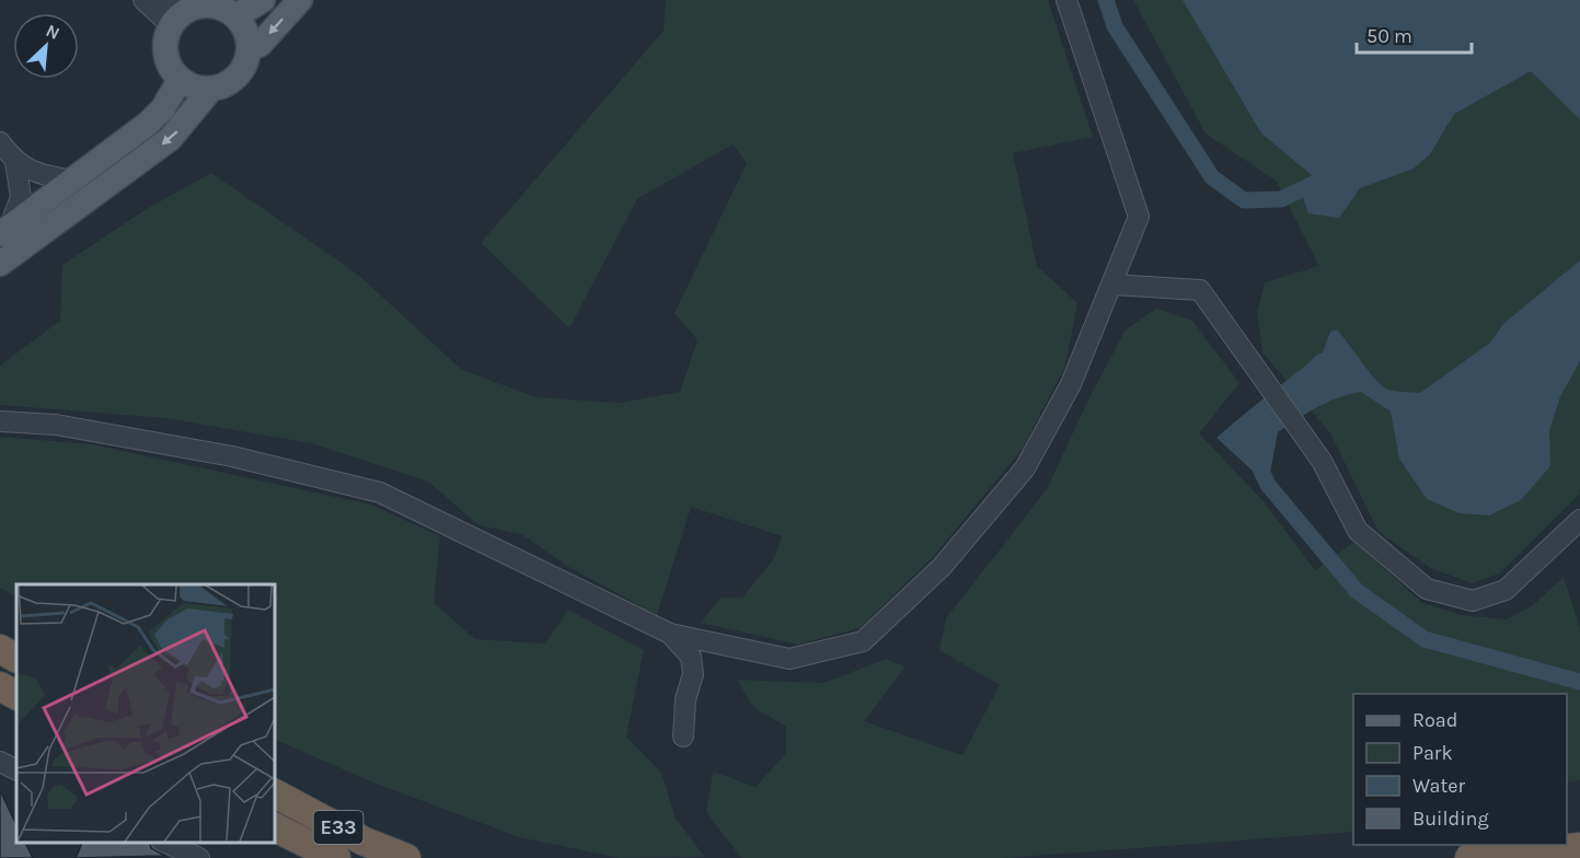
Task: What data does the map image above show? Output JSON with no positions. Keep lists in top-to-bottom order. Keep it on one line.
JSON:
{"streets":{"highway":["E33"]},"legend":["Road","Park","Water","Building"],"scale_bar":"50 m","north":"top right"}
